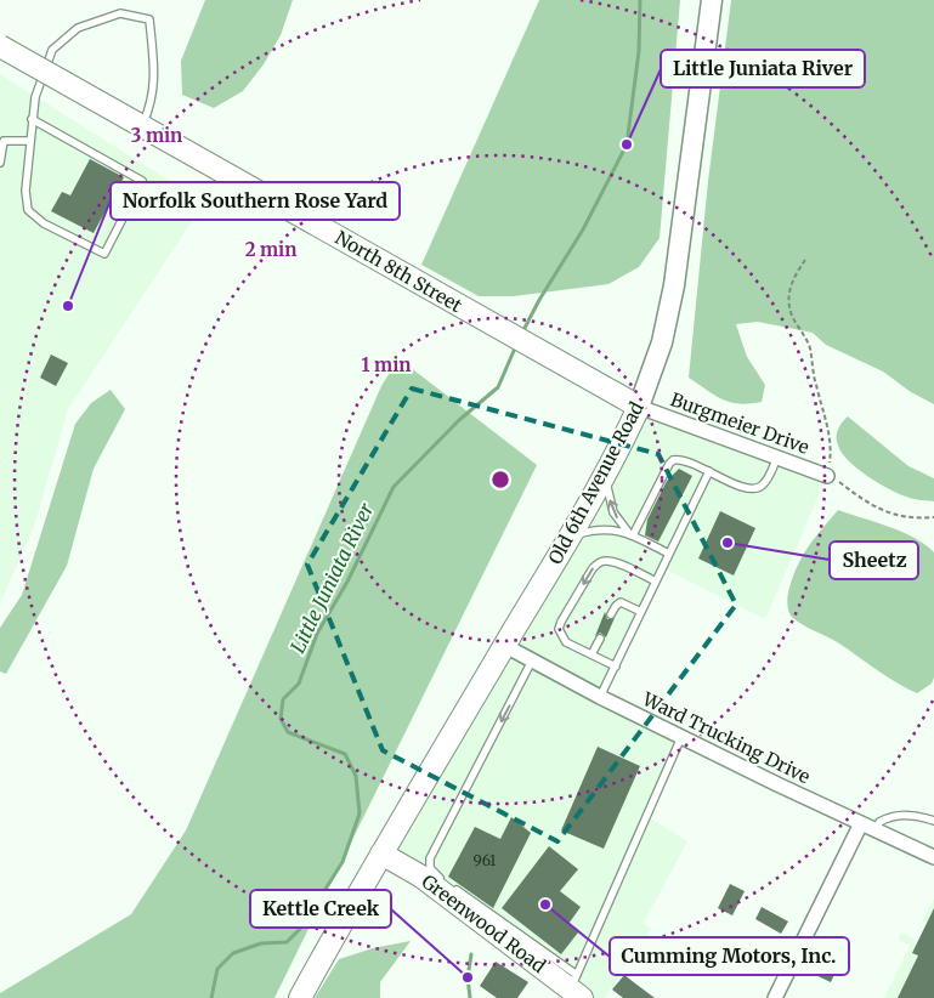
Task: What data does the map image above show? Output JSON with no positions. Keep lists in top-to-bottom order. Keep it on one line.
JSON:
{"streets":{"main road":["North 8th Street","Old 6th Avenue Road","Greenwood Road"],"street":["Burgmeier Drive","Ward Trucking Drive"]},"crossings":[["North 8th Street","Burgmeier Drive"],["North 8th Street","Old 6th Avenue Road"],["Burgmeier Drive","Old 6th Avenue Road"],["Old 6th Avenue Road","Ward Trucking Drive"],["Old 6th Avenue Road","Greenwood Road"]],"water":["Little Juniata River"],"places":["Little Juniata River","Norfolk Southern Rose Yard","Sheetz","Cumming Motors, Inc.","Kettle Creek"],"house_numbers":["961"],"rings":["3 min","2 min","1 min"]}
